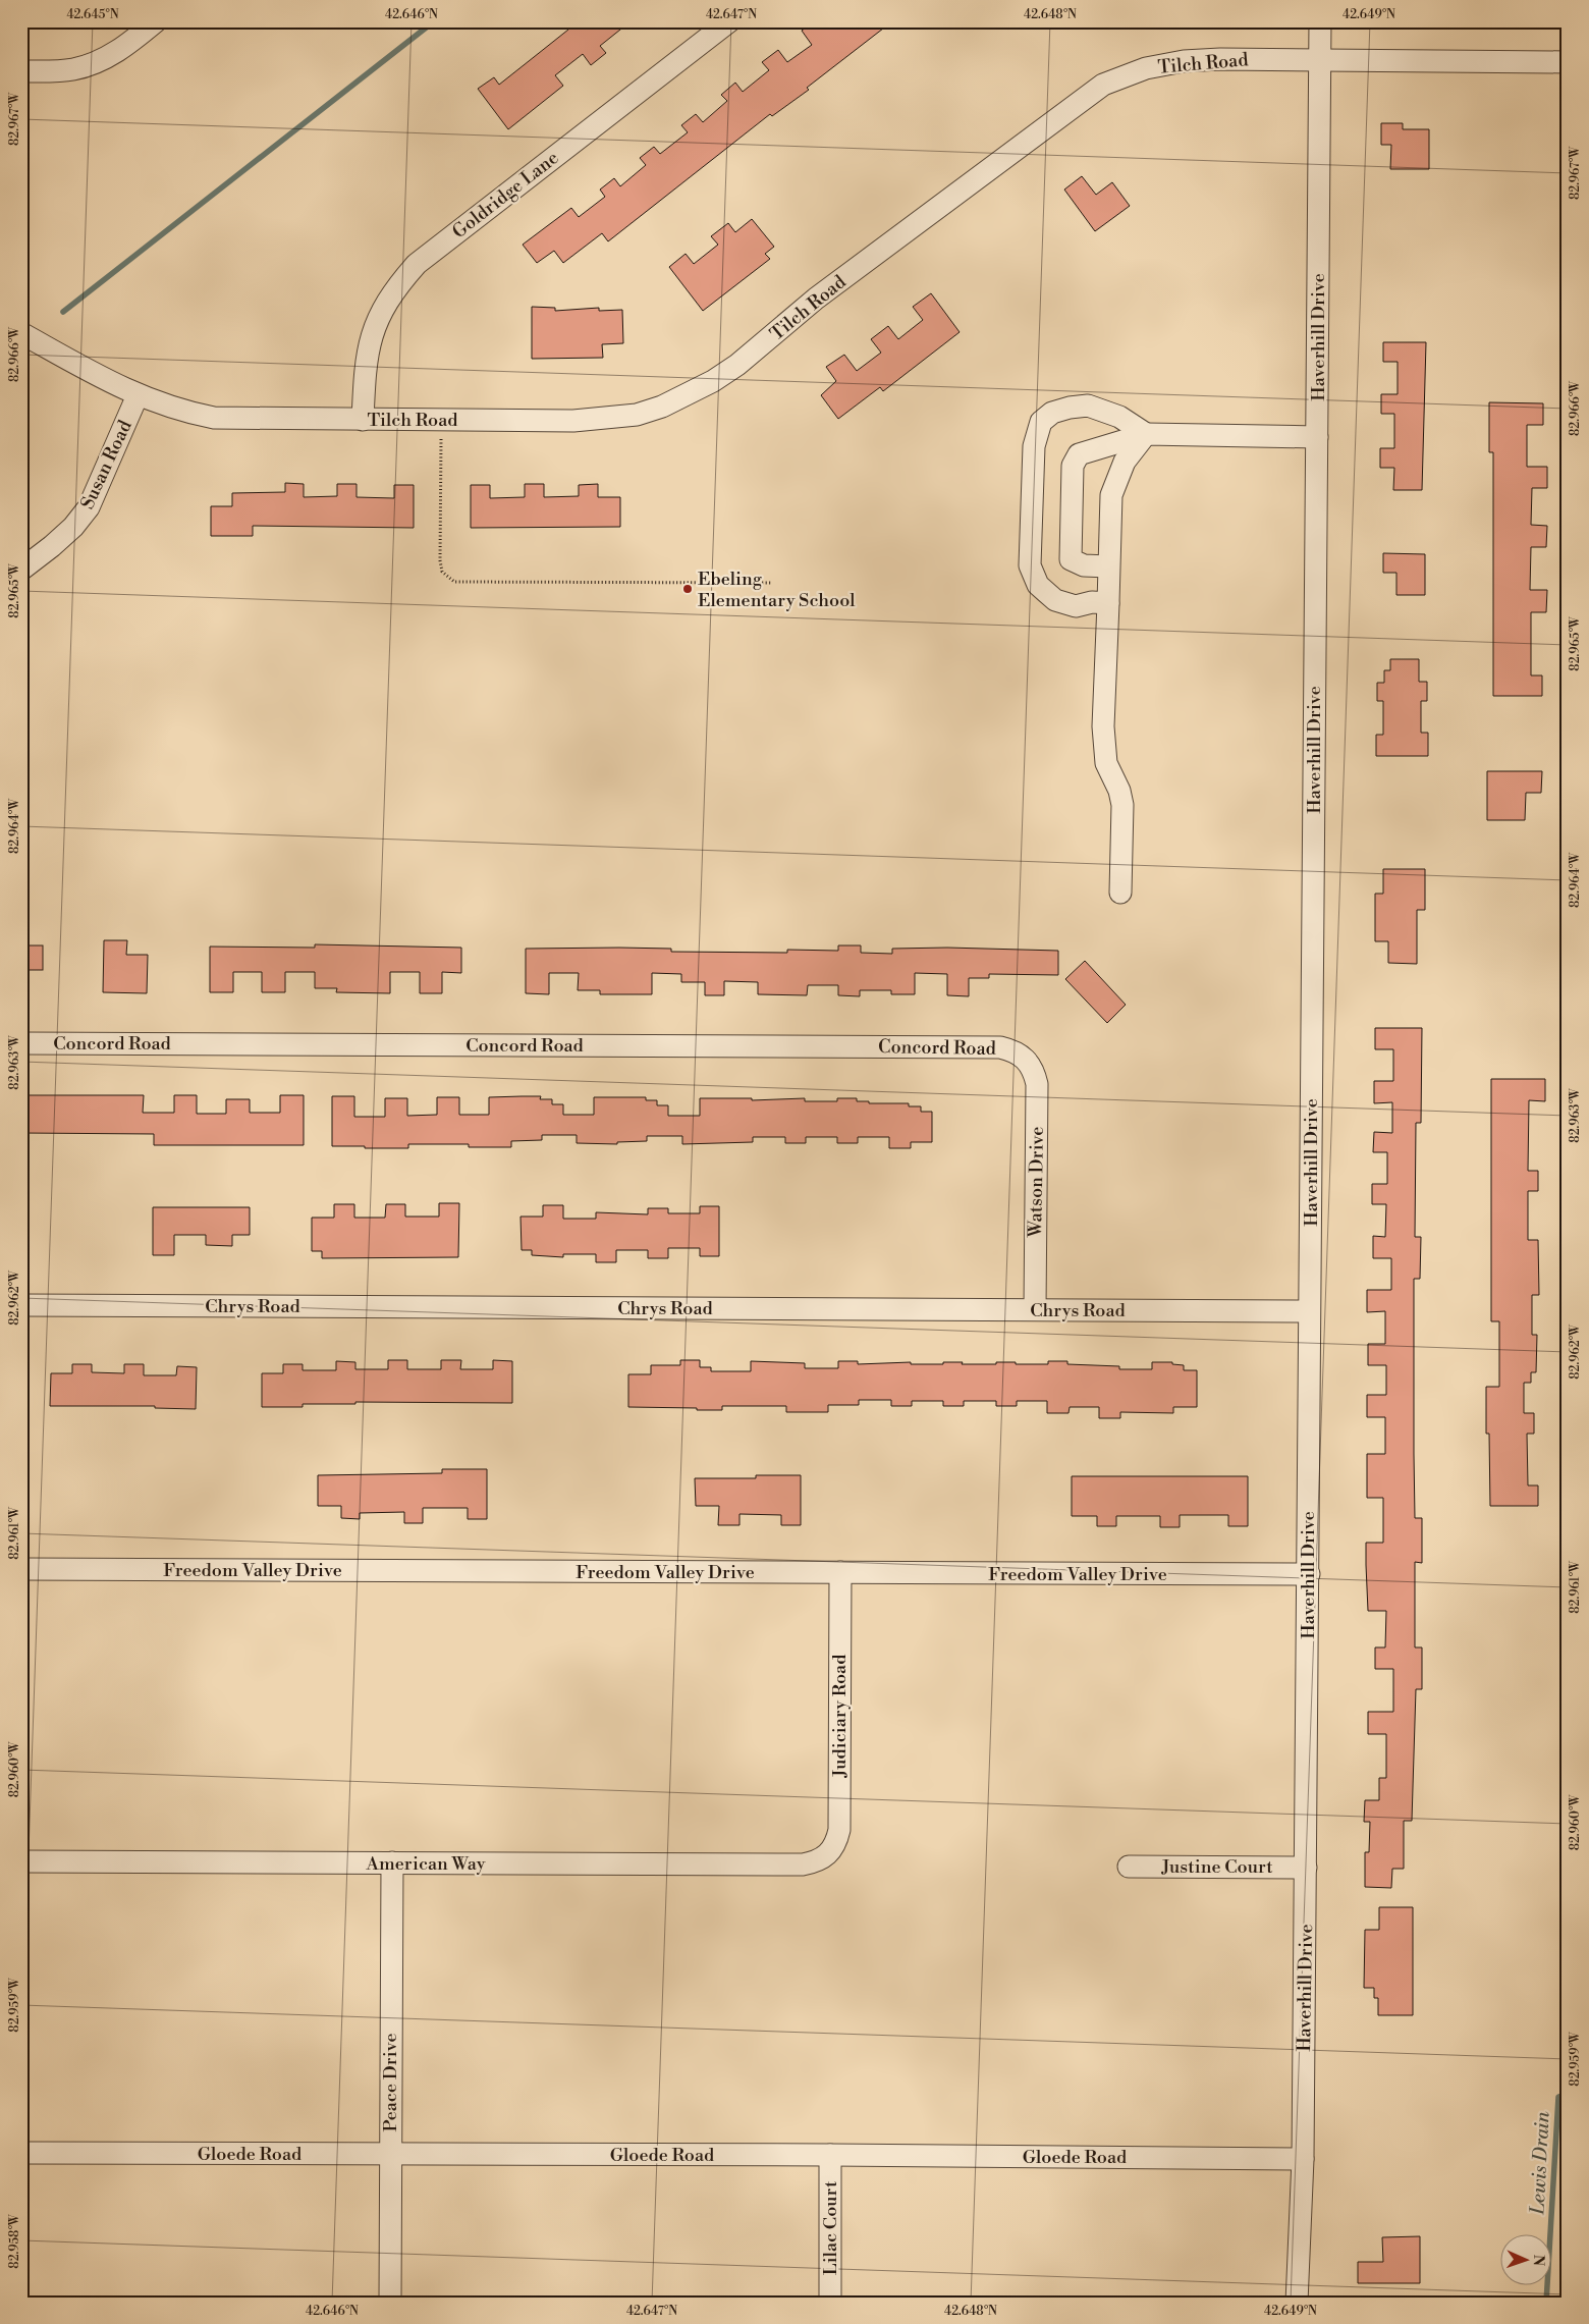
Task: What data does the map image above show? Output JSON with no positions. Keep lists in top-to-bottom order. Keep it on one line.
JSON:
{"streets":{"street":["Tilch Road","Goldridge Lane","Haverhill Drive","Susan Road","Concord Road","Watson Drive","Chrys Road","Freedom Valley Drive","Judiciary Road","American Way","Justine Court","Peace Drive","Gloede Road","Lilac Court"]},"crossings":[["Tilch Road","Goldridge Lane"],["Tilch Road","Haverhill Drive"],["Tilch Road","Susan Road"],["Haverhill Drive","Chrys Road"],["Haverhill Drive","Freedom Valley Drive"],["Haverhill Drive","Justine Court"],["Haverhill Drive","Gloede Road"],["Concord Road","Watson Drive"],["Watson Drive","Chrys Road"],["Freedom Valley Drive","Judiciary Road"],["Judiciary Road","American Way"],["American Way","Peace Drive"],["Peace Drive","Gloede Road"],["Gloede Road","Lilac Court"]],"water":["Lewis Drain"],"places":["Ebeling Elementary School"],"north":"right","coordinates":["42.645°N","42.646°N","42.647°N","42.648°N","42.649°N","82.967°W","82.966°W","82.965°W","82.964°W","82.963°W","82.962°W","82.961°W","82.960°W","82.959°W","82.958°W"]}
